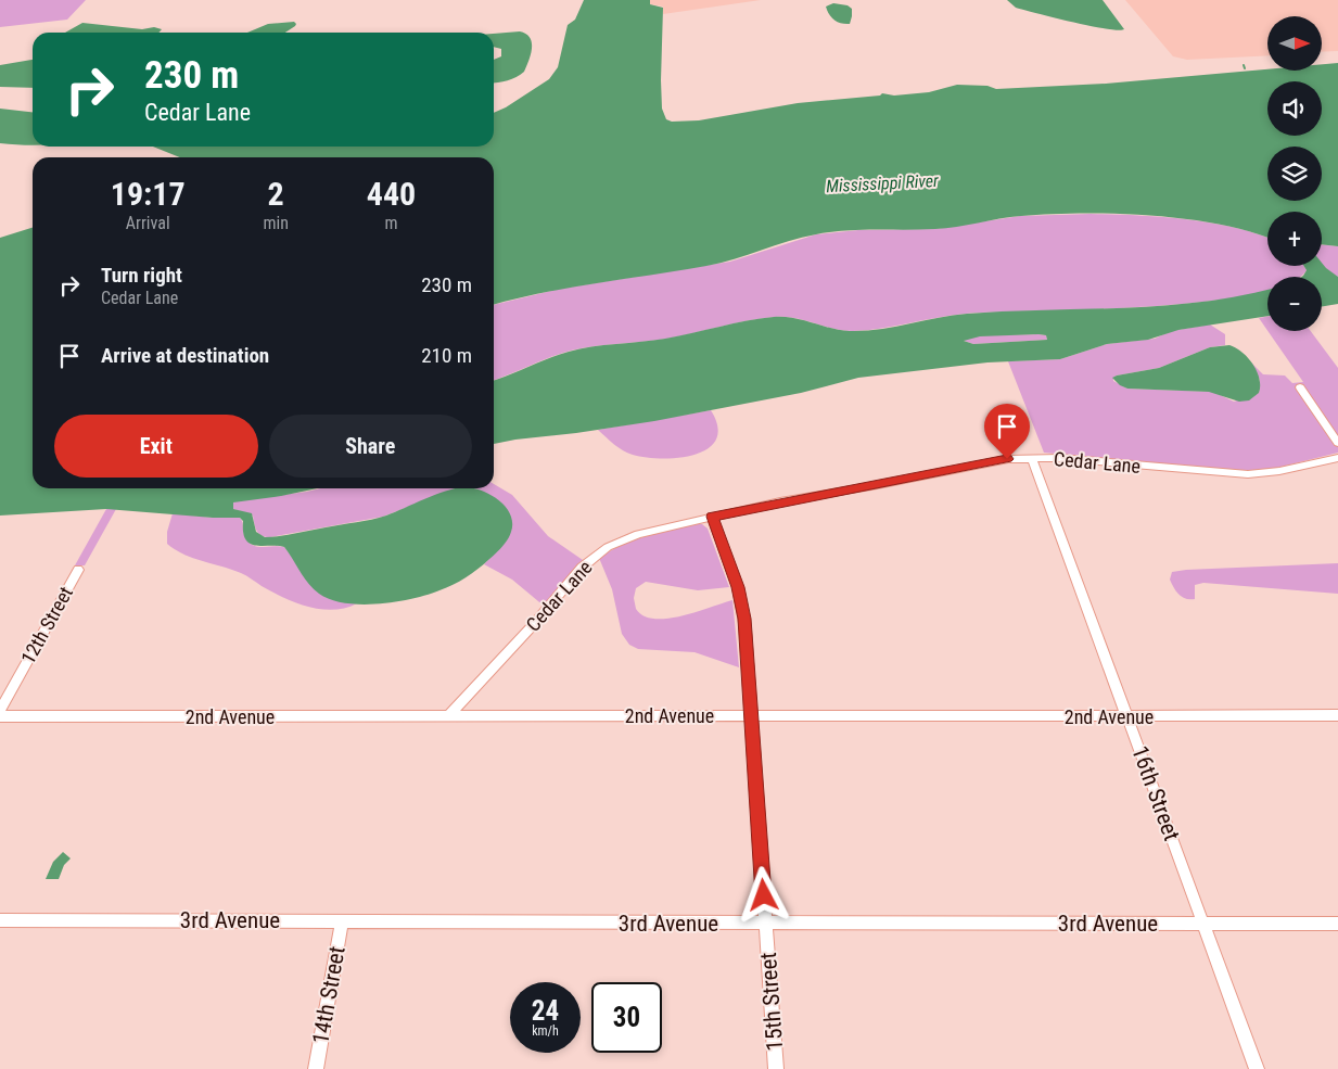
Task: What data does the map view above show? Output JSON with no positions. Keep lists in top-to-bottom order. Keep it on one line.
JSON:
{"streets":{"street":["Cedar Lane","12th Street","2nd Avenue","16th Street","3rd Avenue","14th Street","15th Street"]},"crossings":[["Cedar Lane","2nd Avenue"],["Cedar Lane","16th Street"],["Cedar Lane","15th Street"],["2nd Avenue","16th Street"],["2nd Avenue","15th Street"],["16th Street","3rd Avenue"],["3rd Avenue","14th Street"],["3rd Avenue","15th Street"]],"water":["Mississippi River"],"north":"right","page":{"map_buttons":["+","−"],"turn":["230 m","Cedar Lane"],"eta":["19:17","Arrival","2","min","440","m"],"list":[{"name":"Turn right","note":"Cedar Lane","value":"230 m"},{"name":"Arrive at destination","value":"210 m"}],"buttons":["Exit","Share"],"speed":"24 km/h","limit":"30"}}
